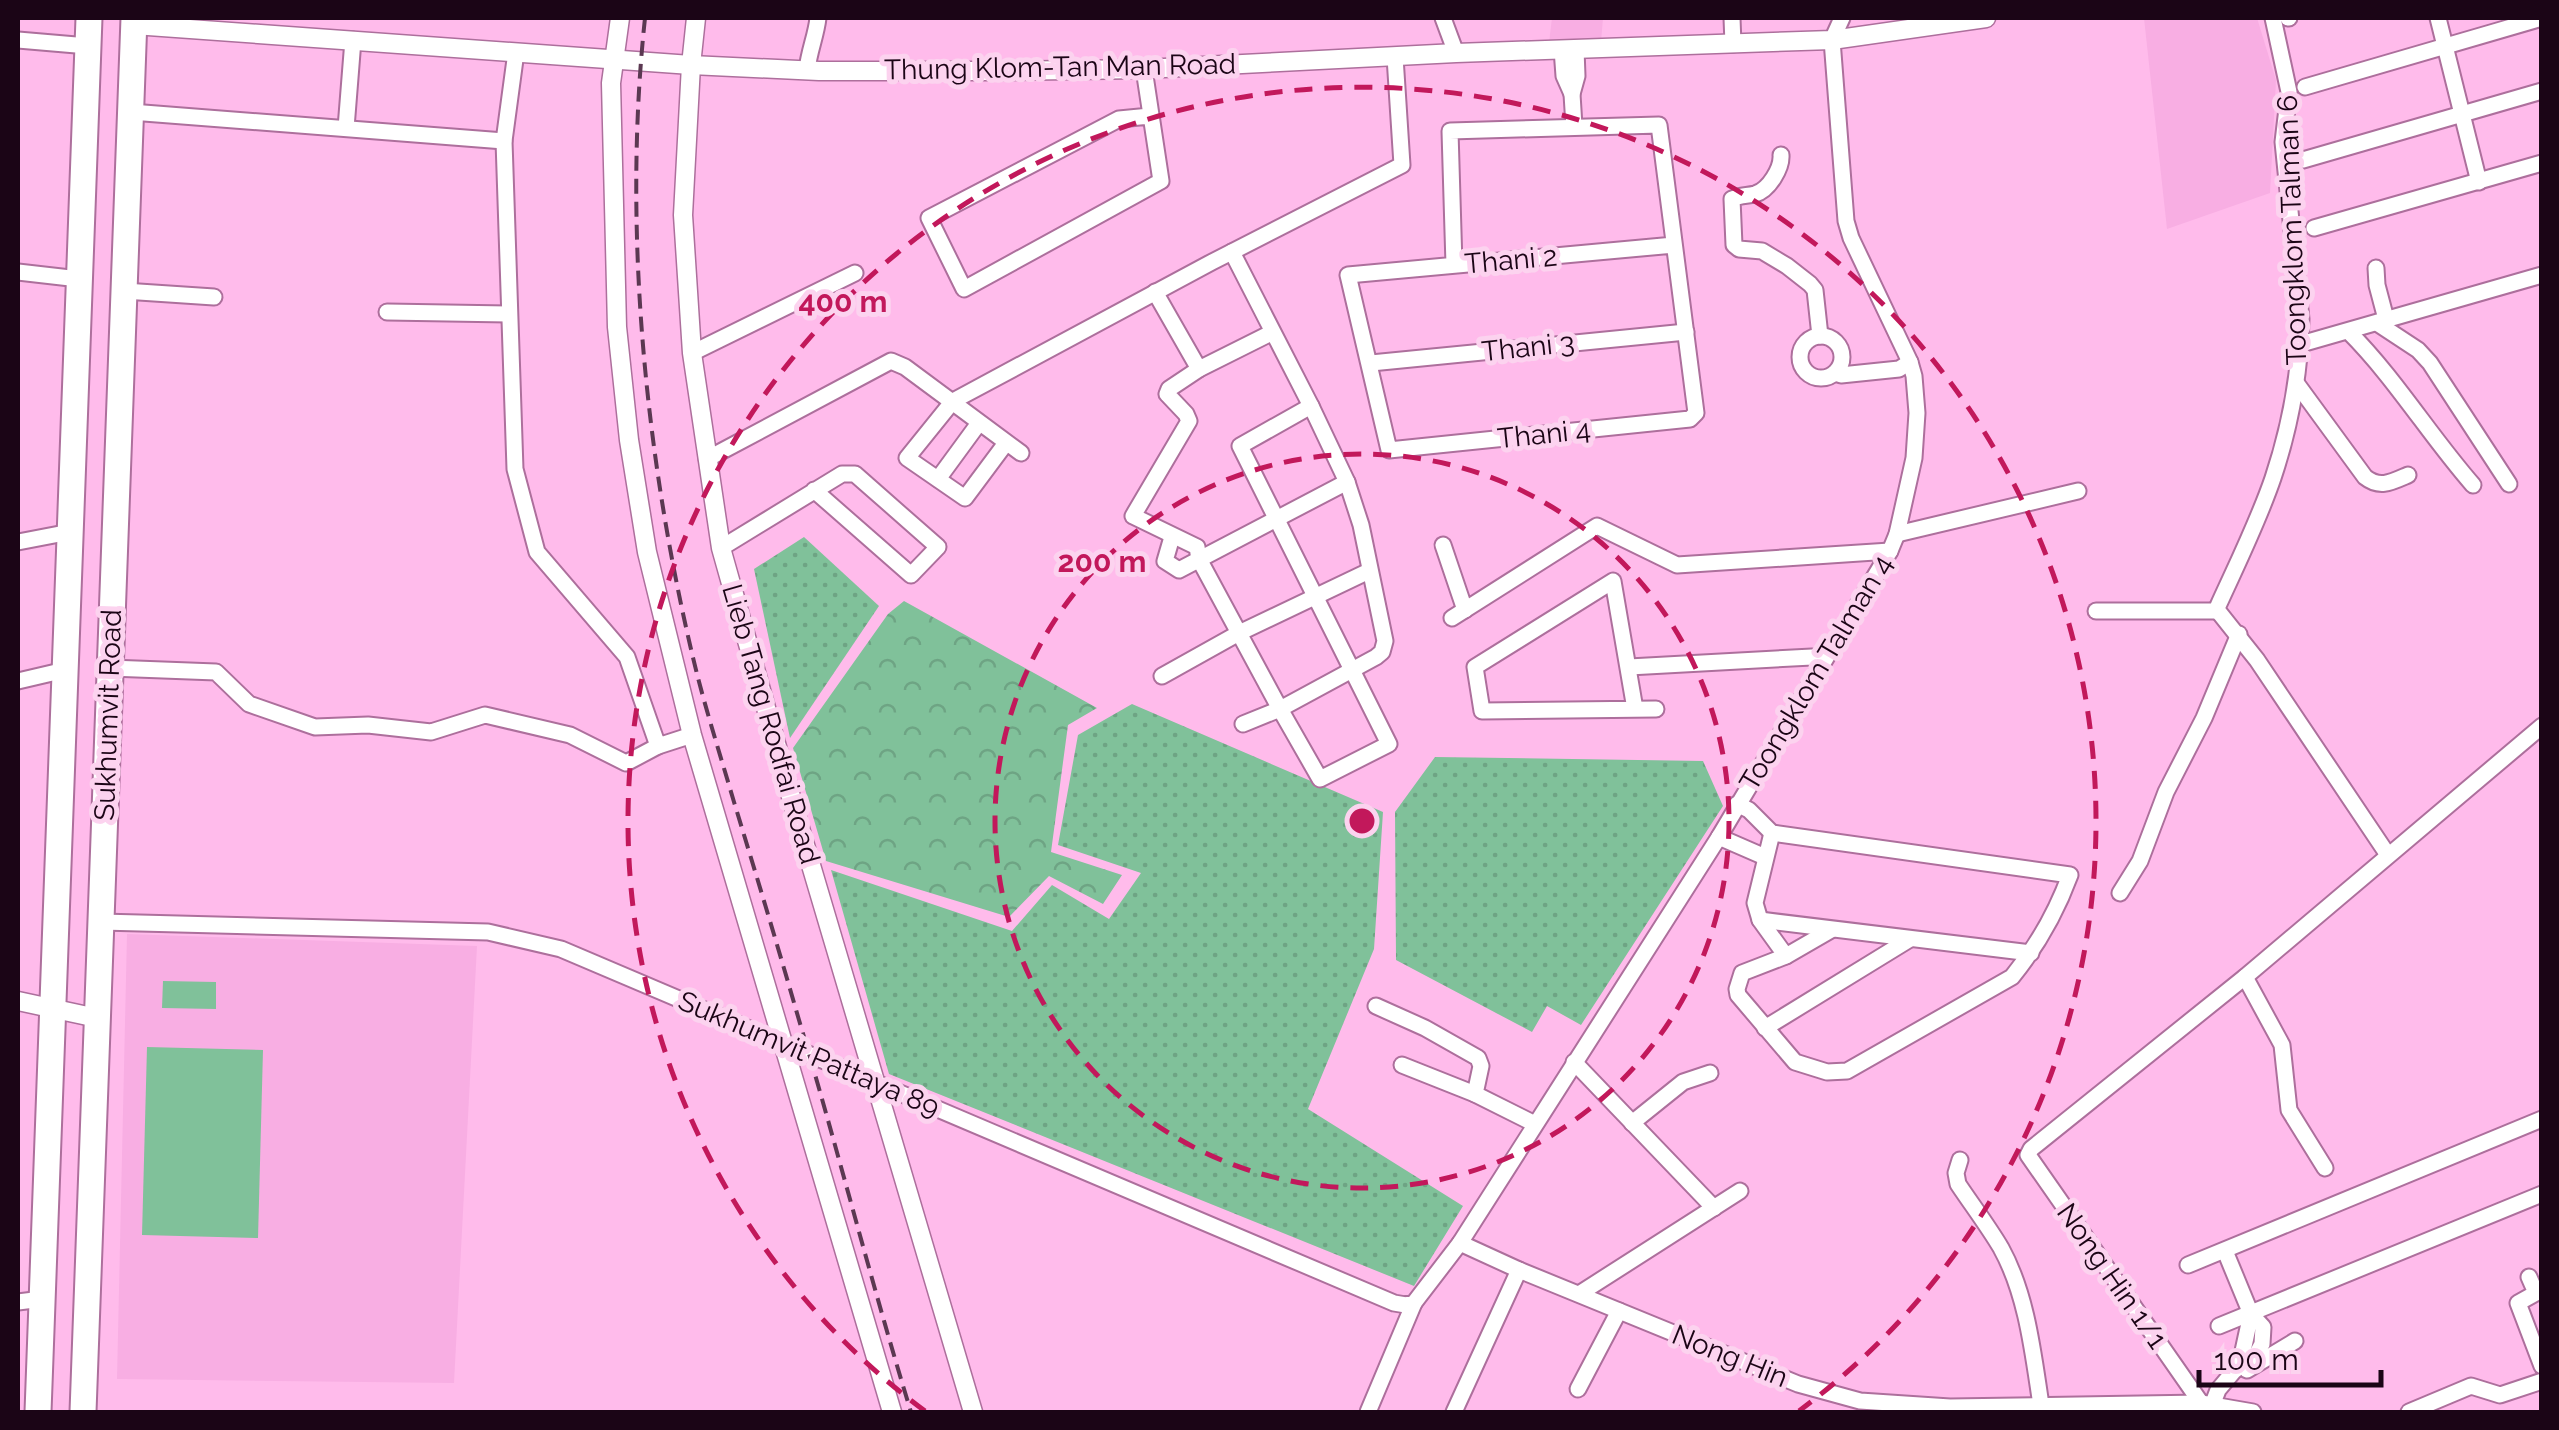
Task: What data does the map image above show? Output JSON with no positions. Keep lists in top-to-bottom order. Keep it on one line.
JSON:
{"streets":{"highway":["Sukhumvit Road"],"street":["Thung Klom-Tan Man Road","Toongklom Talman 6","Thani 2","Thani 3","Thani 4","Toongklom Talman 4","Lieb Tang Rodfai Road","Sukhumvit Pattaya 89","Nong Hin 1/1","Nong Hin"]},"crossings":[["Thung Klom-Tan Man Road","Toongklom Talman 4"],["Thung Klom-Tan Man Road","Sukhumvit Road"],["Thung Klom-Tan Man Road","Lieb Tang Rodfai Road"],["Thani 2","Thani 3"],["Thani 2","Thani 4"],["Thani 3","Thani 4"],["Toongklom Talman 4","Nong Hin"],["Sukhumvit Road","Sukhumvit Pattaya 89"],["Lieb Tang Rodfai Road","Sukhumvit Pattaya 89"],["Nong Hin 1/1","Nong Hin"]],"scale_bar":"100 m","rings":["400 m","200 m"]}
